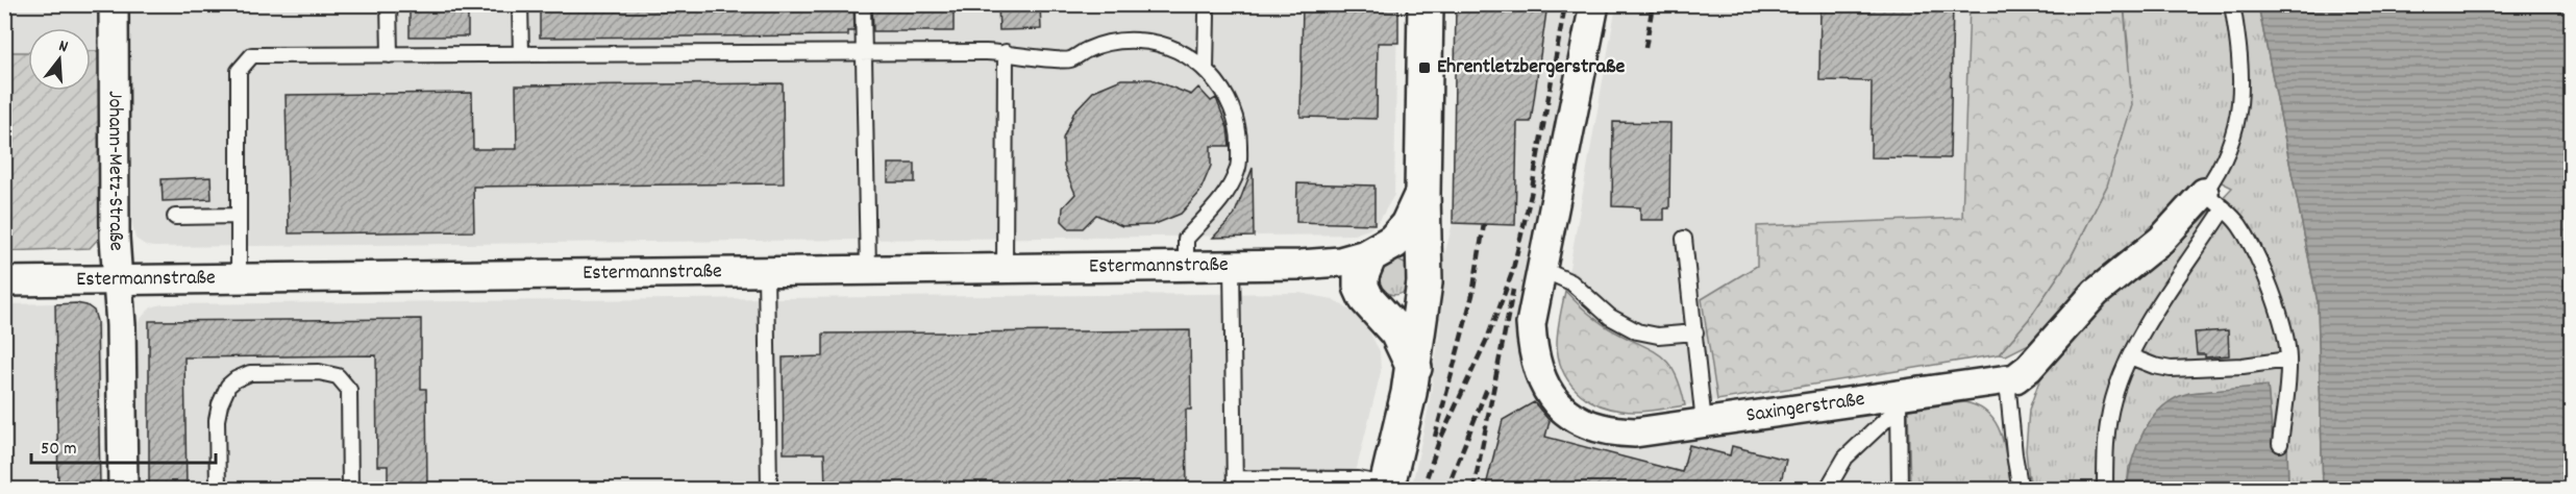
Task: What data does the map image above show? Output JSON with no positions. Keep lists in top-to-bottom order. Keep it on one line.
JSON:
{"streets":{"street":["Johann-Metz-Straße","Estermannstraße","Saxingerstraße"]},"crossings":[["Johann-Metz-Straße","Estermannstraße"]],"places":{"transit":["Ehrentletzbergerstraße"]},"scale_bar":"50 m","north":"top"}
